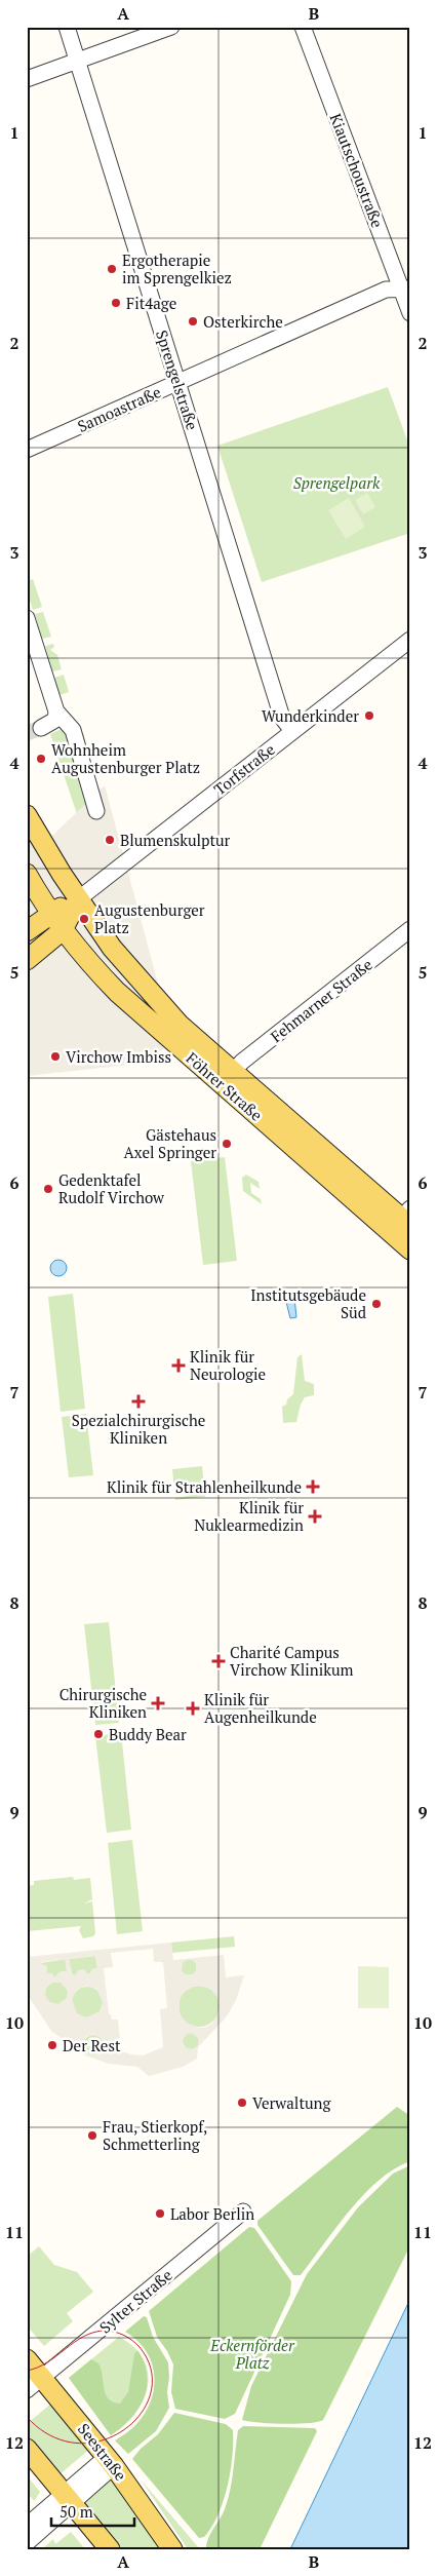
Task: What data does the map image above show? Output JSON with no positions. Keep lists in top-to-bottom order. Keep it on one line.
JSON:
{"streets":{"main road":["Föhrer Straße","Seestraße"],"street":["Kiautschoustraße","Sprengelstraße","Samoastraße","Torfstraße","Fehmarner Straße","Sylter Straße"]},"crossings":[["Kiautschoustraße","Samoastraße"],["Sprengelstraße","Samoastraße"],["Sprengelstraße","Torfstraße"],["Torfstraße","Föhrer Straße"],["Fehmarner Straße","Föhrer Straße"],["Sylter Straße","Seestraße"]],"parks":["Sprengelpark","Eckernförder Platz"],"places":{"other":["Ergotherapie im Sprengelkiez","Fit4age","Osterkirche","Wunderkinder","Wohnheim Augustenburger Platz","Blumenskulptur","Augustenburger Platz","Virchow Imbiss","Gästehaus Axel Springer","Gedenktafel Rudolf Virchow","Institutsgebäude Süd","Buddy Bear","Der Rest","Verwaltung","Frau, Stierkopf, Schmetterling","Labor Berlin"],"health":["Klinik für Neurologie","Spezialchirurgische Kliniken","Klinik für Strahlenheilkunde","Klinik für Nuklearmedizin","Charité Campus Virchow Klinikum","Chirurgische Kliniken","Klinik für Augenheilkunde"]},"scale_bar":"50 m","grid":{"columns":["A","B"],"rows":["1","2","3","4","5","6","7","8","9","10","11","12"]}}
